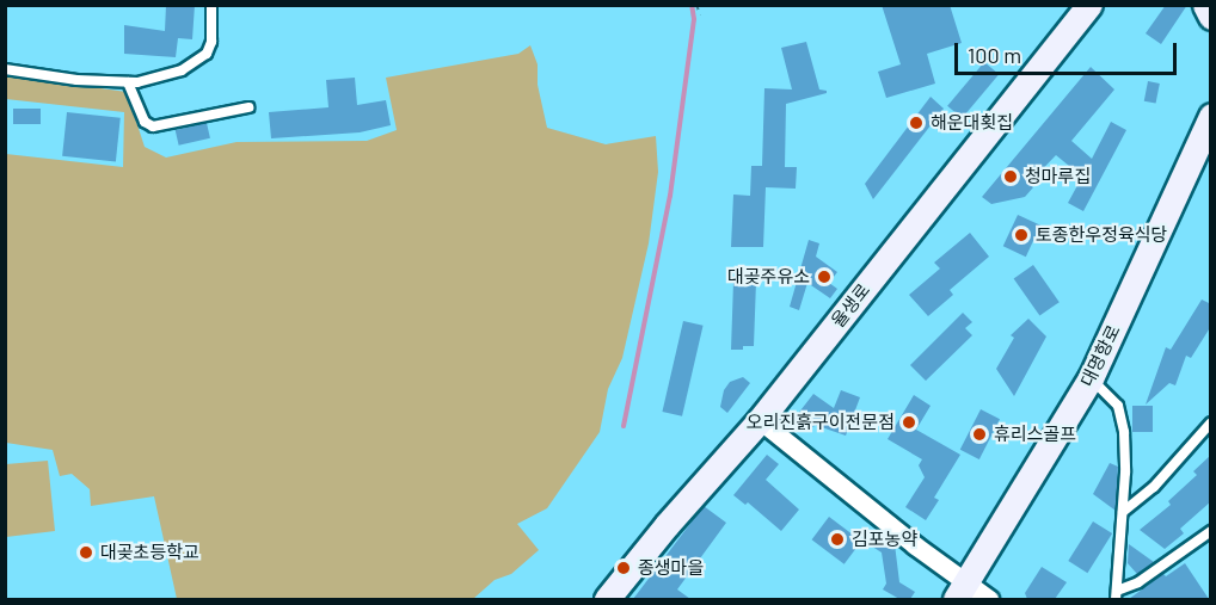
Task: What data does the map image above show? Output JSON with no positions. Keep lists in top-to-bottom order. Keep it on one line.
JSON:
{"streets":{"street":["율생로","대명항로"]},"places":["해운대횟집","청마루집","토종한우정육식당","대곶주유소","오리진흙구이전문점","휴리스골프","김포농약","대곶초등학교","종생마을"],"scale_bar":"100 m"}
